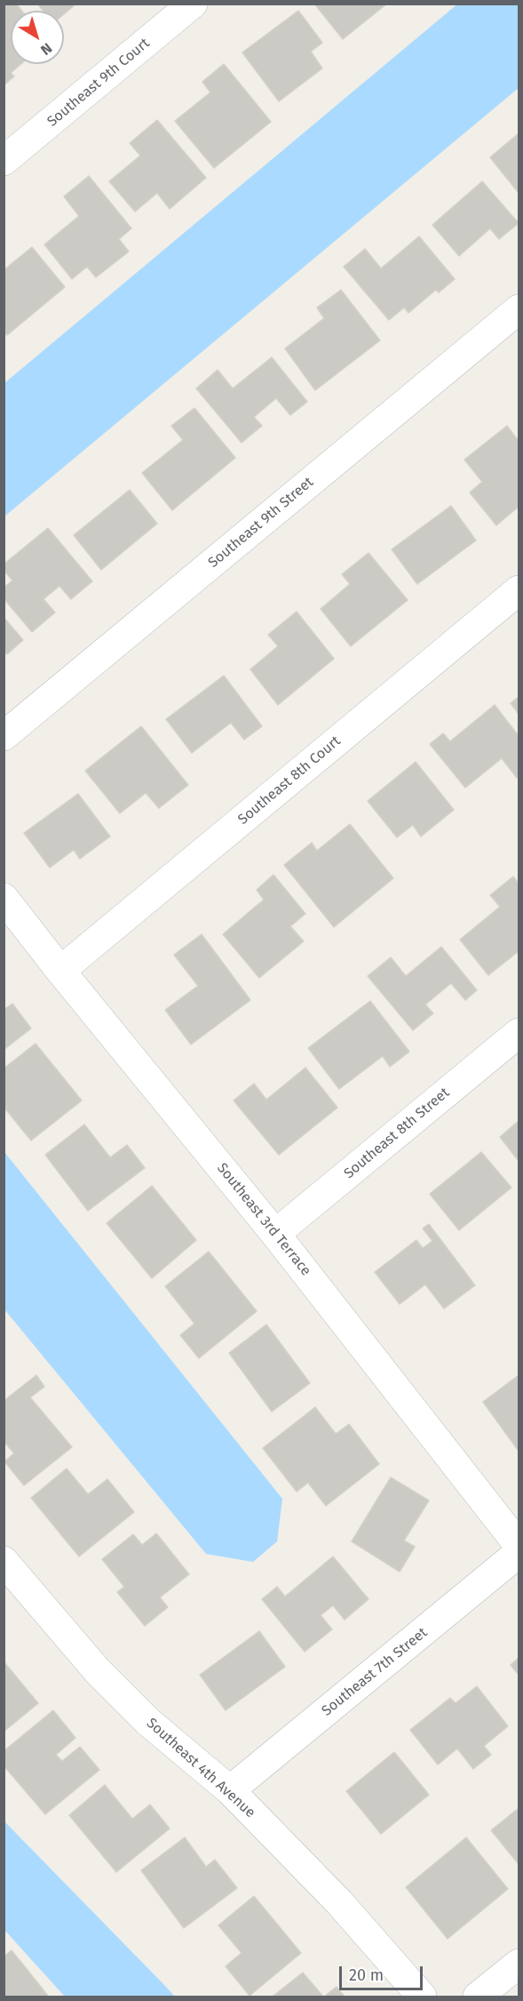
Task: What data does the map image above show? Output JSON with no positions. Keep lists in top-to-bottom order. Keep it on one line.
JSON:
{"streets":{"street":["Southeast 9th Court","Southeast 9th Street","Southeast 8th Court","Southeast 8th Street","Southeast 3rd Terrace","Southeast 7th Street","Southeast 4th Avenue"]},"crossings":[["Southeast 8th Court","Southeast 3rd Terrace"],["Southeast 8th Street","Southeast 3rd Terrace"],["Southeast 7th Street","Southeast 4th Avenue"]],"scale_bar":"20 m","north":"bottom right"}
